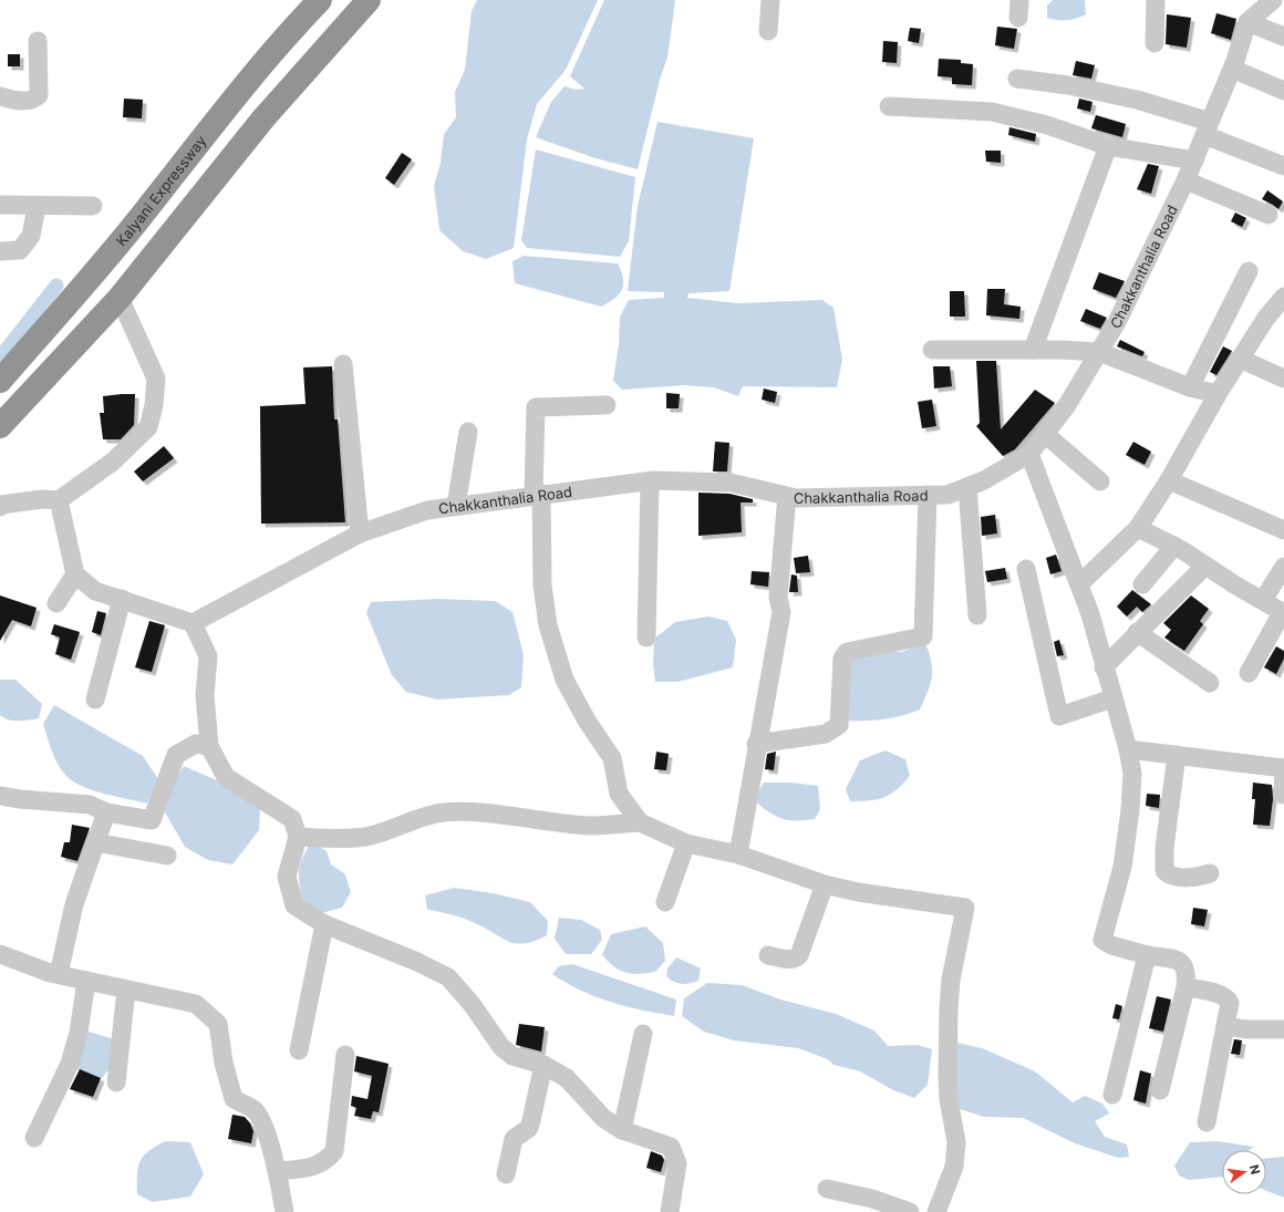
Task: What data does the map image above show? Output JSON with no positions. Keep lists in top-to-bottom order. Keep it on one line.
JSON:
{"streets":{"highway":["Kalyani Expressway"],"street":["Chakkanthalia Road"]},"north":"right"}
